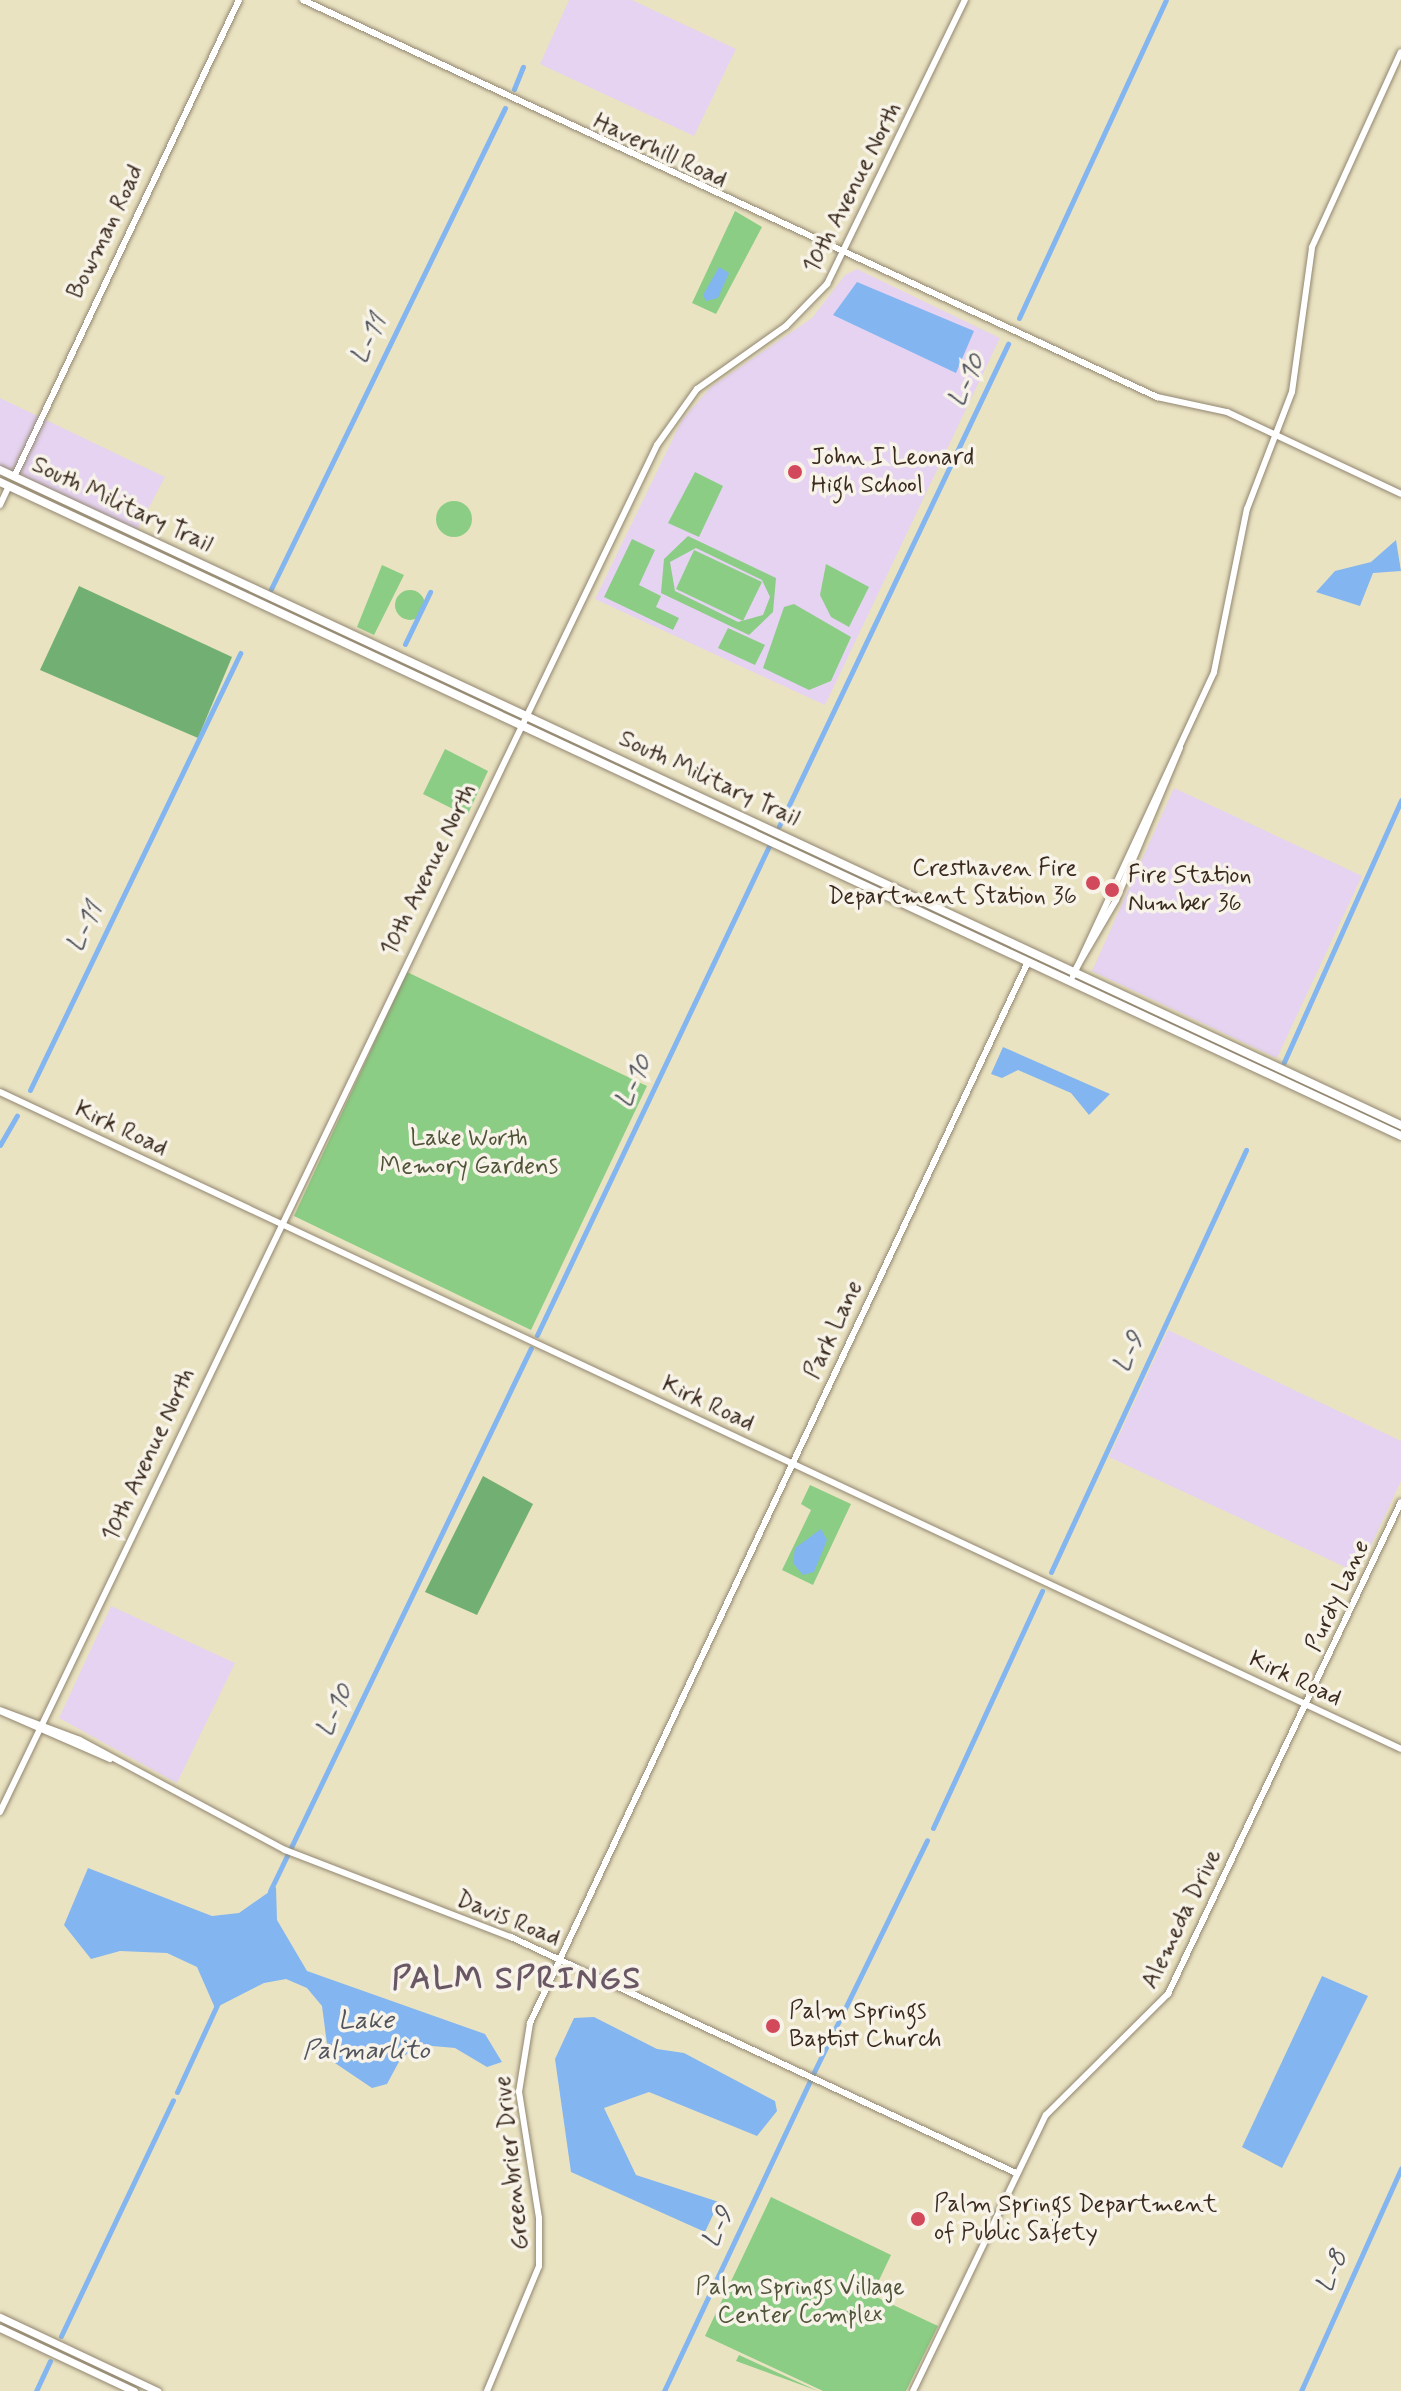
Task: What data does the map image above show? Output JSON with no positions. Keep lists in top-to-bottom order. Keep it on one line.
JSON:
{"streets":{"main road":["South Military Trail"],"street":["Haverhill Road","10th Avenue North","Bowman Road","Kirk Road","Park Lane","Purdy Lane","Davis Road","Alemeda Drive","Greenbrier Drive"]},"crossings":[["Haverhill Road","10th Avenue North"],["10th Avenue North","South Military Trail"],["10th Avenue North","Kirk Road"],["10th Avenue North","Davis Road"],["Bowman Road","South Military Trail"],["South Military Trail","Park Lane"],["Kirk Road","Park Lane"],["Kirk Road","Purdy Lane"],["Kirk Road","Alemeda Drive"],["Park Lane","Greenbrier Drive"],["Purdy Lane","Alemeda Drive"],["Davis Road","Alemeda Drive"],["Davis Road","Greenbrier Drive"]],"districts":["PALM SPRINGS"],"water":["L-11","L-10","L-9","Lake Palmarlito","L-8"],"parks":["Lake Worth Memory Gardens","Palm Springs Village Center Complex"],"places":["John I Leonard High School","Cresthaven Fire Department Station 36","Fire Station Number 36","Palm Springs Baptist Church","Palm Springs Department of Public Safety"]}
